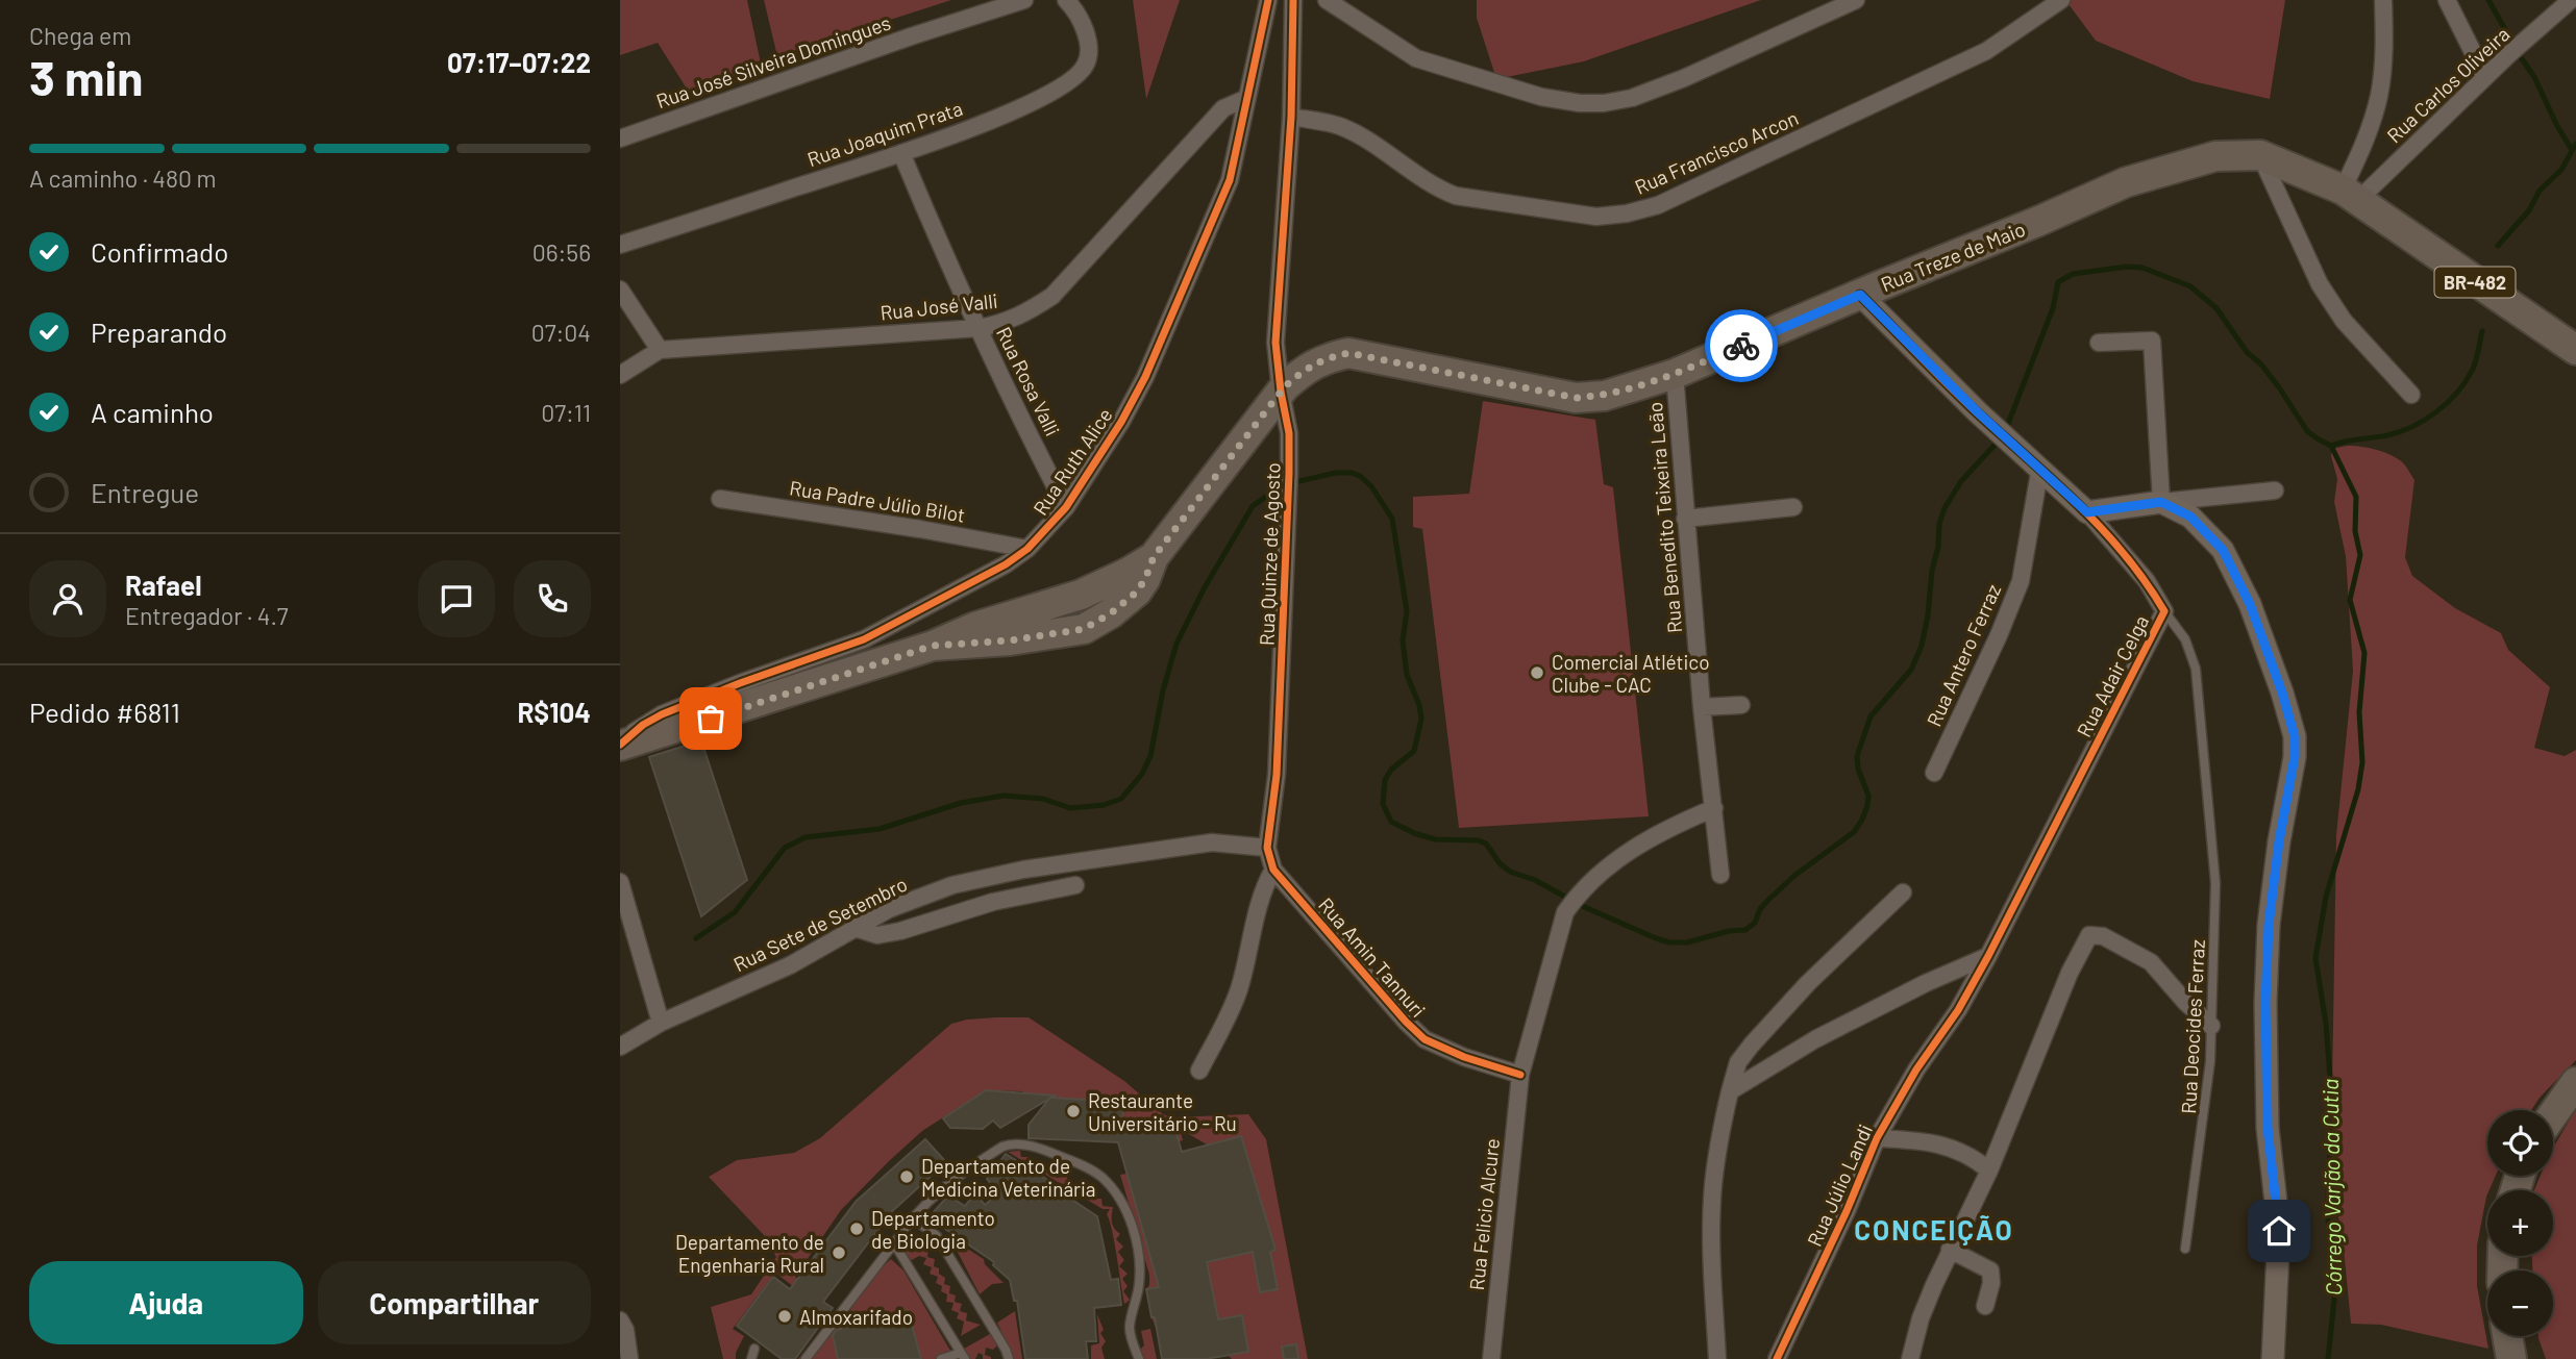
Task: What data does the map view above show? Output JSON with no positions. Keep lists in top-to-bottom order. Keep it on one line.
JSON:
{"streets":{"highway":["Rua Treze de Maio","BR-482"],"street":["Rua José Silveira Domingues","Rua Carlos Oliveira","Rua Joaquim Prata","Rua Francisco Arcon","Rua José Valli","Rua Rosa Valli","Rua Ruth Alice","Rua Padre Júlio Bilot","Rua Benedito Teixeira Leão","Rua Quinze de Agosto","Rua Antero Ferraz","Rua Adair Celga","Rua Sete de Setembro","Rua Amin Tannuri","Rua Júlio Landi","Rua Felicio Alcure"],"lane":["Rua Deocides Ferraz"]},"crossings":[["Rua Carlos Oliveira","Rua Treze de Maio"],["Rua Carlos Oliveira","BR-482"],["Rua Joaquim Prata","Rua Rosa Valli"],["Rua Francisco Arcon","Rua Quinze de Agosto"],["Rua Treze de Maio","BR-482"],["Rua Treze de Maio","Rua Benedito Teixeira Leão"],["Rua Treze de Maio","Rua Quinze de Agosto"],["Rua Treze de Maio","Rua Adair Celga"],["BR-482","Rua Ruth Alice"],["BR-482","Rua Quinze de Agosto"],["Rua José Valli","Rua Rosa Valli"],["Rua José Valli","Rua Ruth Alice"],["Rua Rosa Valli","Rua Ruth Alice"],["Rua Ruth Alice","Rua Padre Júlio Bilot"],["Rua Benedito Teixeira Leão","Rua Felicio Alcure"],["Rua Quinze de Agosto","Rua Sete de Setembro"],["Rua Quinze de Agosto","Rua Amin Tannuri"],["Rua Antero Ferraz","Rua Adair Celga"],["Rua Adair Celga","Rua Deocides Ferraz"],["Rua Adair Celga","Rua Júlio Landi"],["Rua Sete de Setembro","Rua Amin Tannuri"],["Rua Amin Tannuri","Rua Felicio Alcure"]],"districts":["CONCEIÇÃO"],"water":["Córrego Varjão da Cutia"],"places":["Comercial Atlético Clube - CAC","Restaurante Universitário - Ru","Departamento de Medicina Veterinária","Departamento de Biologia","Departamento de Engenharia Rural","Almoxarifado"],"page":{"heading":["3 min","Chega em","07:17–07:22"],"panel":["Rafael","Entregador · 4.7","Pedido #6811","R$104"],"bar":"A caminho · 480 m","list":[["Confirmado","06:56"],["Preparando","07:04"],["A caminho","07:11"],"Entregue"],"map_buttons":["+","−"],"buttons":["Ajuda","Compartilhar"]}}
